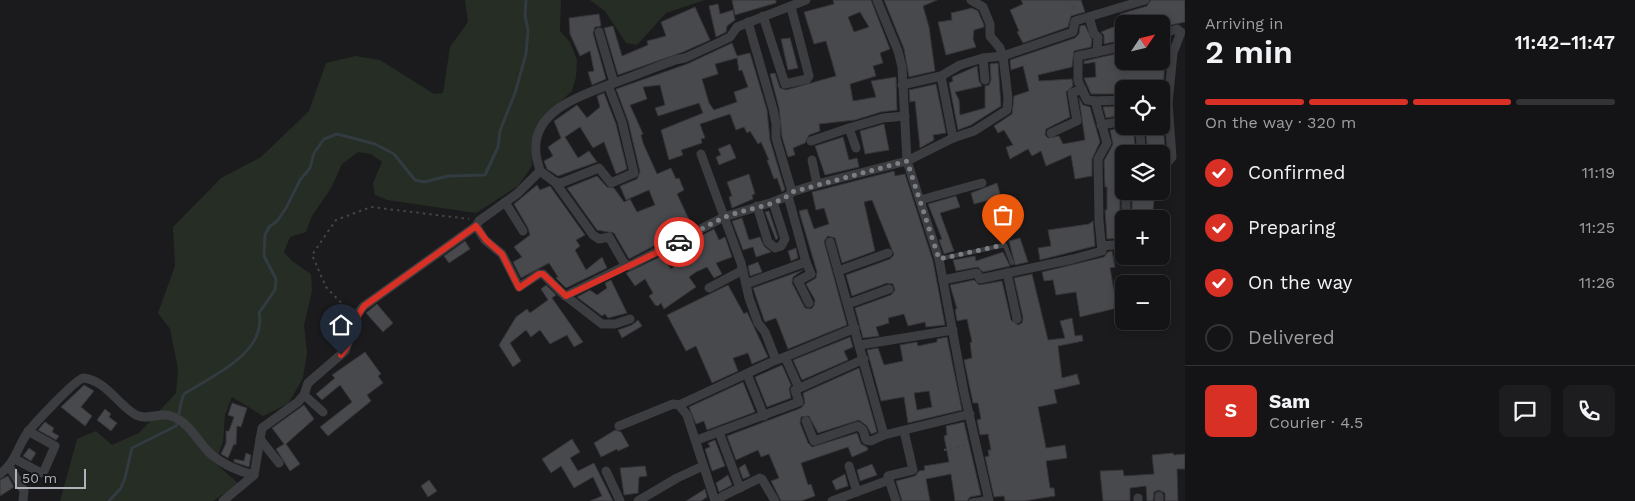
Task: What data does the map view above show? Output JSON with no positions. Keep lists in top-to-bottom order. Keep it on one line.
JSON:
{"scale_bar":"50 m","north":"top right","page":{"heading":["2 min","Arriving in","11:42–11:47"],"panel":["Sam","Courier · 4.5"],"map_buttons":["+","−"],"bar":"On the way · 320 m","list":[["Confirmed","11:19"],["Preparing","11:25"],["On the way","11:26"],"Delivered"],"round":"S","scale":"50 m"}}
